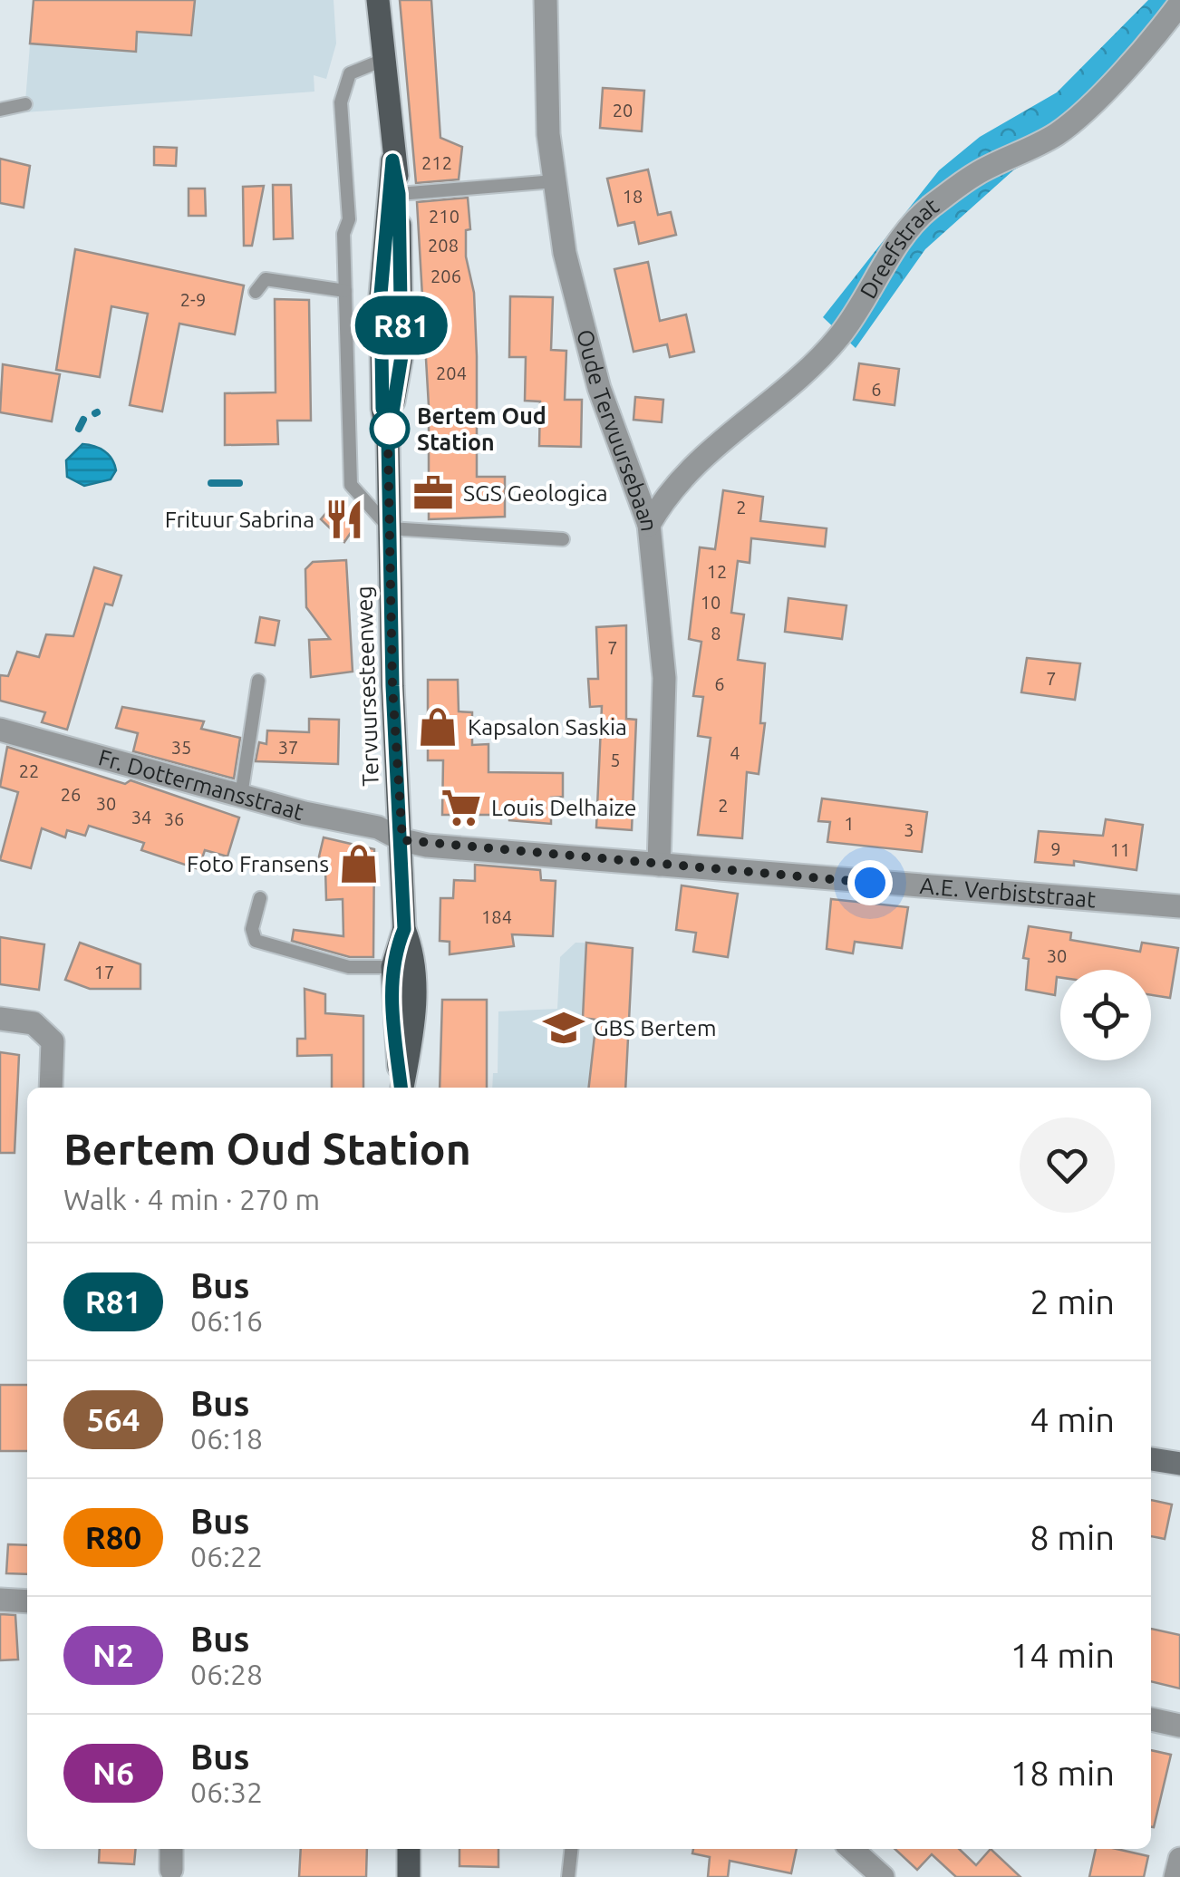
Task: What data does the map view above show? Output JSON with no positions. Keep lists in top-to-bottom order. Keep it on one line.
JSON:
{"streets":{"main road":["Tervuursesteenweg"],"street":["Dreefstraat","Oude Tervuursebaan","Fr. Dottermansstraat","A.E. Verbiststraat"]},"crossings":[["Dreefstraat","Oude Tervuursebaan"],["Oude Tervuursebaan","A.E. Verbiststraat"],["Tervuursesteenweg","Fr. Dottermansstraat"],["Tervuursesteenweg","A.E. Verbiststraat"],["Fr. Dottermansstraat","A.E. Verbiststraat"]],"places":{"other":["Bertem Oud Station"],"office":["SGS Geologica"],"restaurant":["Frituur Sabrina"],"shop":["Kapsalon Saskia","Foto Fransens"],"supermarket":["Louis Delhaize"],"school or university":["GBS Bertem"]},"lines":["bus line R81"],"house_numbers":["20","212","18","210","208","206","2-9","204","6","2","12","10","8","7","7","6","35","37","4","5","22","26","30","2","34","36","1","3","9","11","184","30","17"],"page":{"on_map":"R81","heading":["Bertem Oud Station","Walk · 4 min · 270 m"],"list":[{"mark":"R81","name":"Bus","note":"06:16","value":"2 min"},{"mark":"564","name":"Bus","note":"06:18","value":"4 min"},{"mark":"R80","name":"Bus","note":"06:22","value":"8 min"},{"mark":"N2","name":"Bus","note":"06:28","value":"14 min"},{"mark":"N6","name":"Bus","note":"06:32","value":"18 min"}]}}
